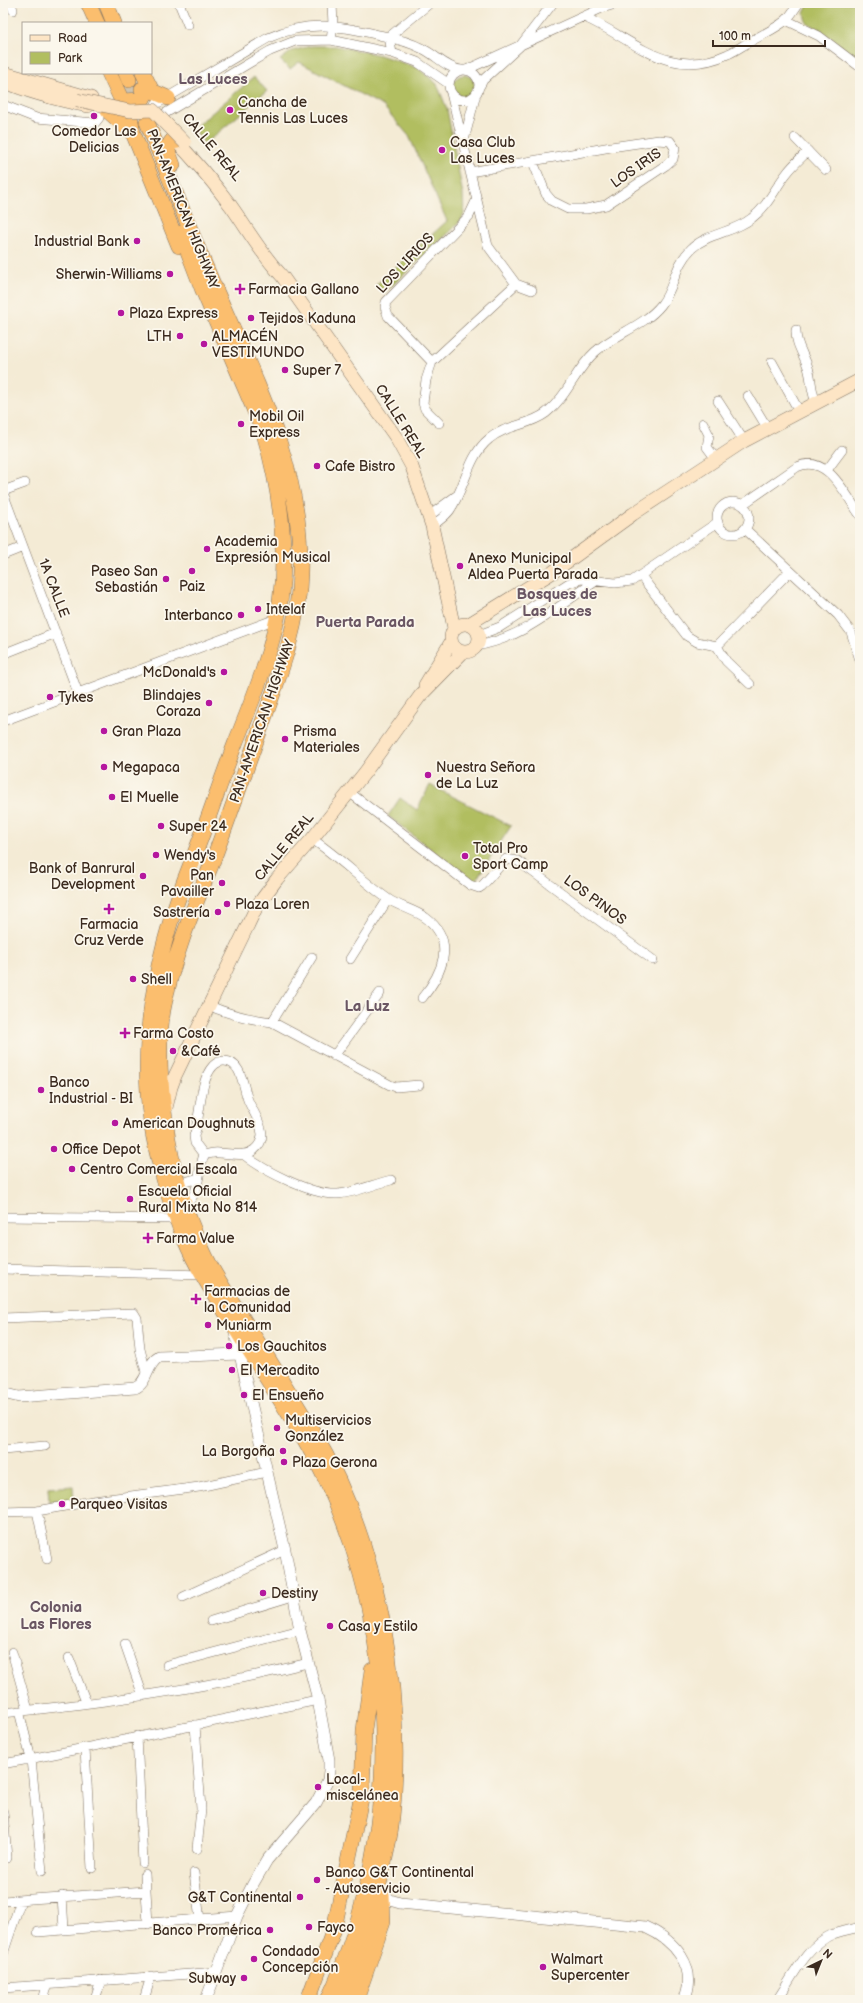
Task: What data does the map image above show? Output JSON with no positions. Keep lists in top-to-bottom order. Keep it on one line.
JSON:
{"streets":{"highway":["PAN-AMERICAN HIGHWAY"],"main road":["CALLE REAL"],"street":["LOS IRIS","LOS LIRIOS","1A CALLE","LOS PINOS"]},"crossings":[["CALLE REAL","PAN-AMERICAN HIGHWAY"],["CALLE REAL","LOS PINOS"]],"districts":["Las Luces","Bosques de Las Luces","Puerta Parada","La Luz","Colonia Las Flores"],"places":{"other":["Cancha de Tennis Las Luces","Comedor Las Delicias","Casa Club Las Luces","Industrial Bank","Sherwin-Williams","Plaza Express","Tejidos Kaduna","LTH","ALMACÉN VESTIMUNDO","Super 7","Mobil Oil Express","Cafe Bistro","Academia Expresión Musical","Anexo Municipal Aldea Puerta Parada","Paiz","Paseo San Sebastián","Intelaf","Interbanco","McDonald's","Tykes","Blindajes Coraza","Gran Plaza","Prisma Materiales","Megapaca","Nuestra Señora de La Luz","El Muelle","Super 24","Wendy's","Total Pro Sport Camp","Bank of Banrural Development","Pan Pavailler","Plaza Loren","Sastrería","Shell","&Café","Banco Industrial - BI","American Doughnuts","Office Depot","Centro Comercial Escala","Escuela Oficial Rural Mixta No 814","Muniarm","Los Gauchitos","El Mercadito","El Ensueño","Multiservicios González","La Borgoña","Plaza Gerona","Parqueo Visitas","Destiny","Casa y Estilo","Local- miscelánea","Banco G&T Continental - Autoservicio","G&T Continental","Fayco","Banco Promérica","Condado Concepción","Walmart Supercenter","Subway"],"health":["Farmacia Gallano","Farmacia Cruz Verde","Farma Costo","Farma Value","Farmacias de la Comunidad"]},"legend":["Road","Park"],"scale_bar":"100 m","north":"top right"}
